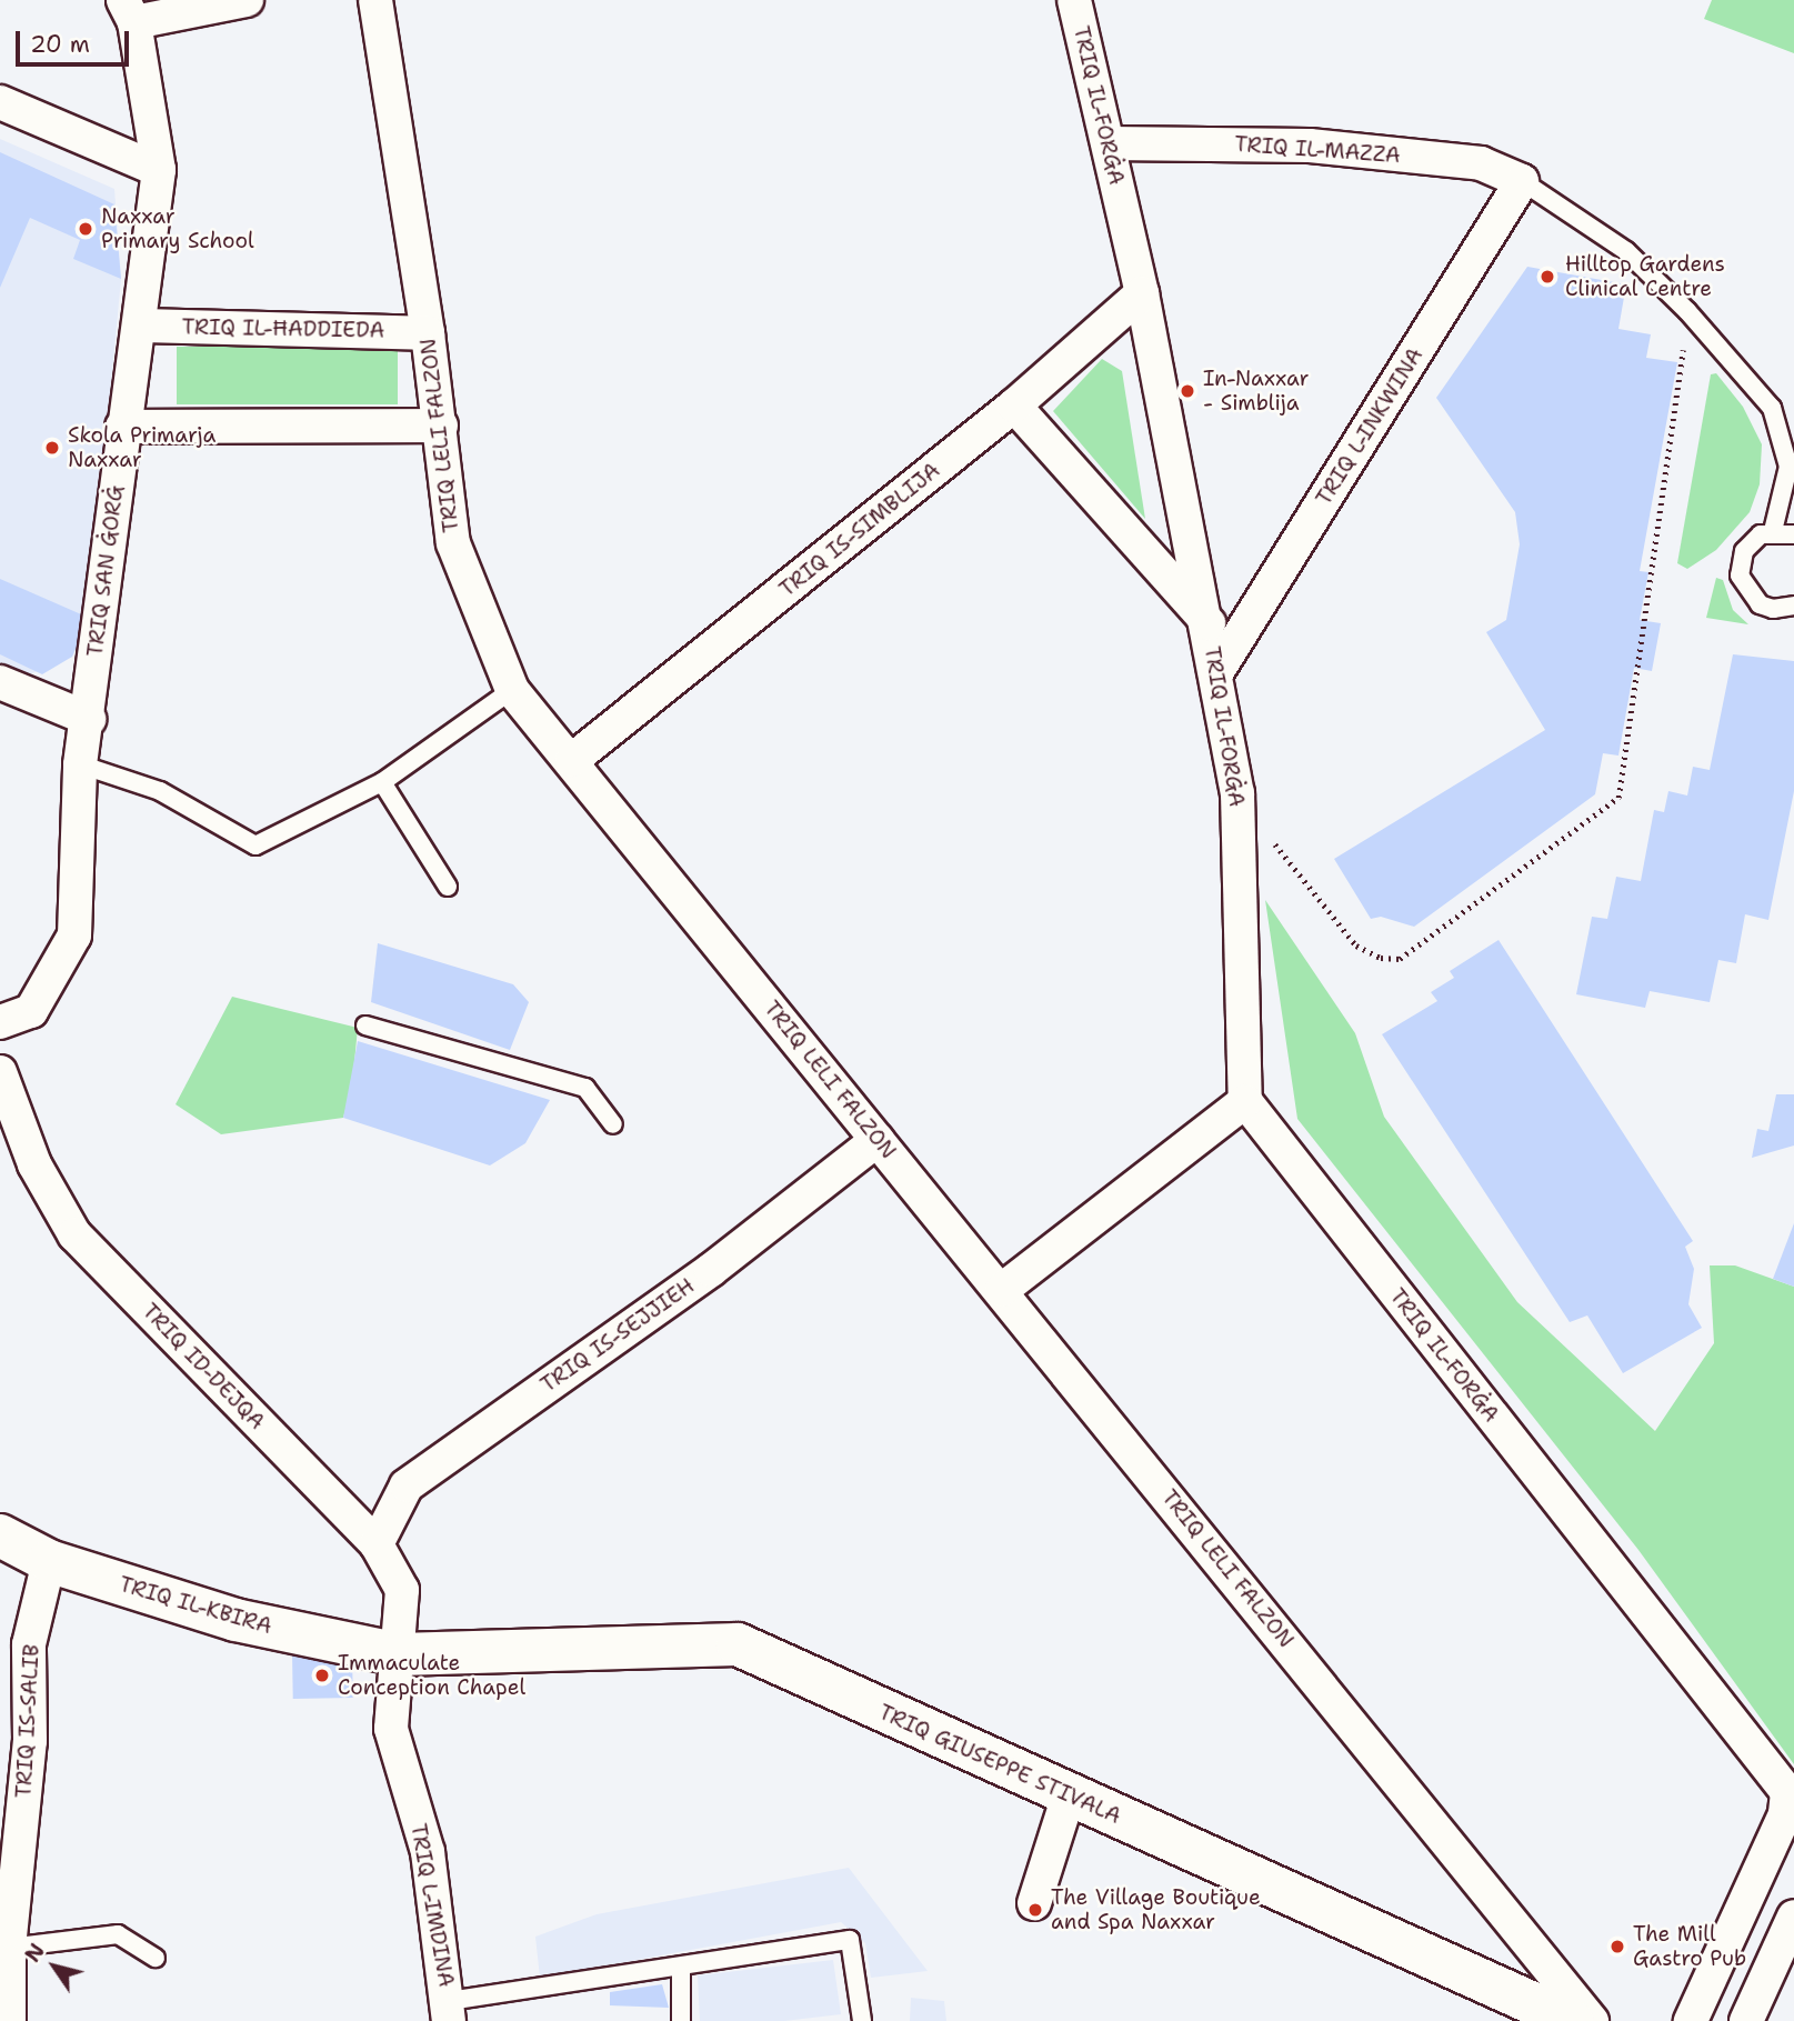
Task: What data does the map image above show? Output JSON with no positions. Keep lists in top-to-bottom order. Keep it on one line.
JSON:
{"streets":{"street":["TRIQ IL-FORĠA","TRIQ IL-MAZZA","TRIQ IL-ĦADDIEDA","TRIQ L-INKWINA","TRIQ LELI FALZON","TRIQ IS-SIMBLIJA","TRIQ SAN ĠORĠ","TRIQ IS-SEJJIEH","TRIQ ID-DEJQA","TRIQ IL-KBIRA","TRIQ IS-SALIB","TRIQ GIUSEPPE STIVALA","TRIQ L-IMDINA"]},"crossings":[["TRIQ IL-FORĠA","TRIQ IL-MAZZA"],["TRIQ IL-FORĠA","TRIQ L-INKWINA"],["TRIQ IL-FORĠA","TRIQ IS-SIMBLIJA"],["TRIQ IL-MAZZA","TRIQ L-INKWINA"],["TRIQ IL-ĦADDIEDA","TRIQ LELI FALZON"],["TRIQ IL-ĦADDIEDA","TRIQ SAN ĠORĠ"],["TRIQ LELI FALZON","TRIQ IS-SIMBLIJA"],["TRIQ LELI FALZON","TRIQ IS-SEJJIEH"],["TRIQ IS-SEJJIEH","TRIQ ID-DEJQA"],["TRIQ ID-DEJQA","TRIQ IL-KBIRA"],["TRIQ ID-DEJQA","TRIQ GIUSEPPE STIVALA"],["TRIQ ID-DEJQA","TRIQ L-IMDINA"],["TRIQ IL-KBIRA","TRIQ IS-SALIB"],["TRIQ IL-KBIRA","TRIQ GIUSEPPE STIVALA"],["TRIQ IL-KBIRA","TRIQ L-IMDINA"],["TRIQ GIUSEPPE STIVALA","TRIQ L-IMDINA"]],"places":["Naxxar Primary School","Hilltop Gardens Clinical Centre","In-Naxxar - Simblija","Skola Primarja Naxxar","Immaculate Conception Chapel","The Village Boutique and Spa Naxxar","The Mill Gastro Pub"],"scale_bar":"20 m","north":"top left"}
